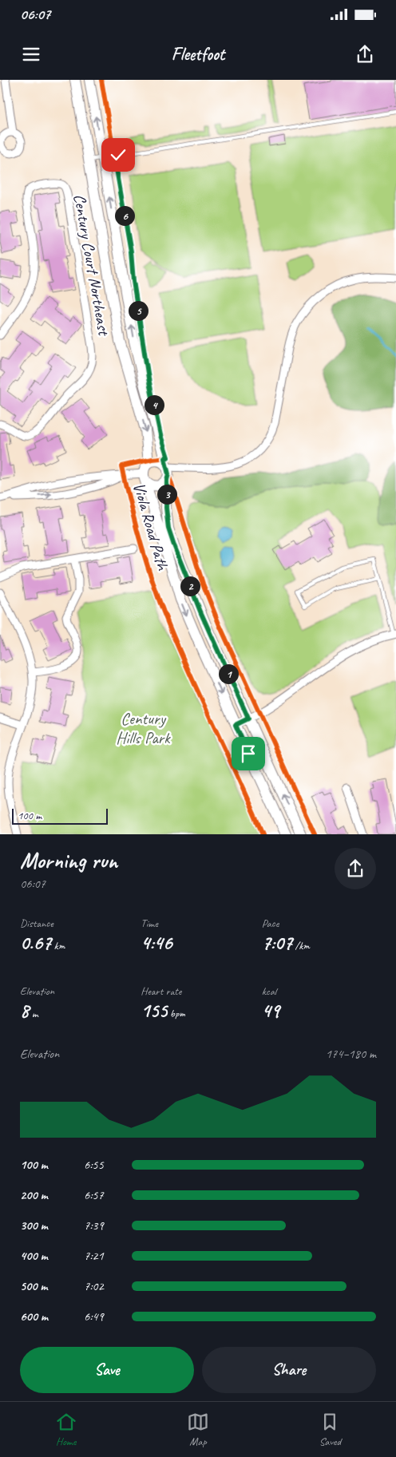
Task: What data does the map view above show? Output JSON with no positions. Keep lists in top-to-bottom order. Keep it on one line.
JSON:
{"streets":{"street":["Century Court Northeast"],"cycle path":["Viola Road Path"]},"parks":["Century Hills Park"],"scale_bar":"100 m","page":{"status":"06:07","header":"Fleetfoot","pins":["6","5","4","3","2","1"],"scale":"100 m","heading":["Morning run","06:07"],"stats":[["Distance","0.67 km"],["Time","4:46"],["Pace","7:07 /km"],["Elevation","8 m"],["Heart rate","155 bpm"],["kcal","49"]],"chart":["Elevation","174–180 m"],"list":[{"name":"100 m","note":"6:55"},{"name":"200 m","note":"6:57"},{"name":"300 m","note":"7:39"},{"name":"400 m","note":"7:21"},{"name":"500 m","note":"7:02"},{"name":"600 m","note":"6:49"}],"buttons":["Save","Share"],"tabs":["Home","Map","Saved"]}}
